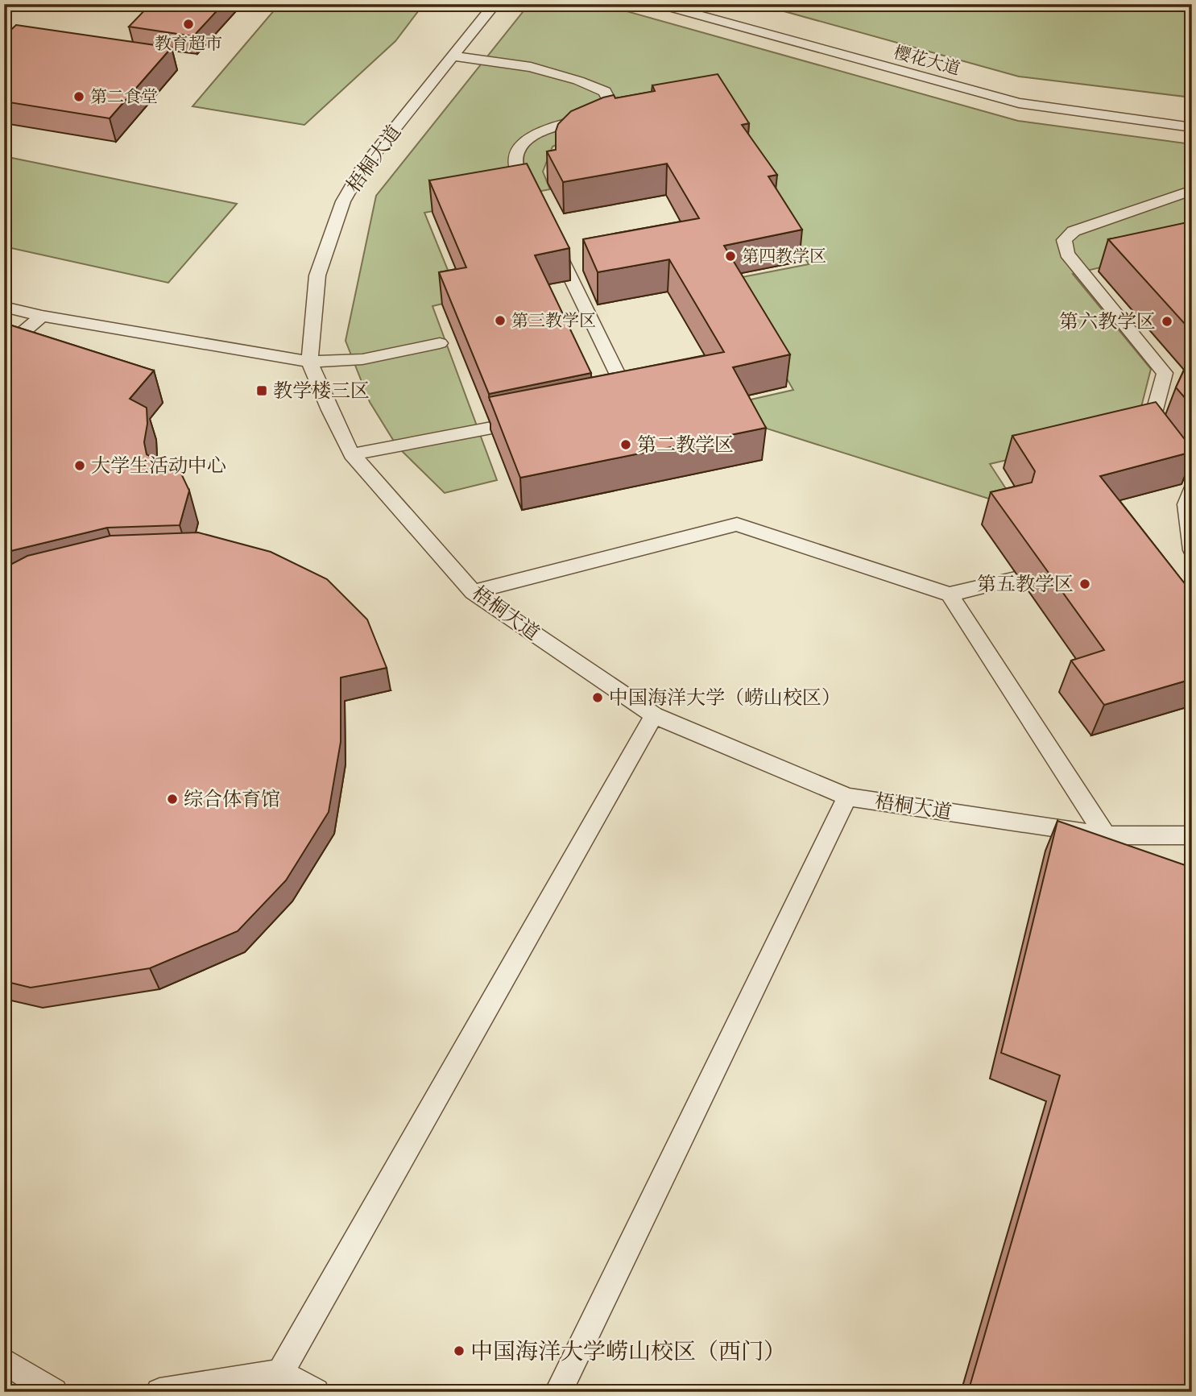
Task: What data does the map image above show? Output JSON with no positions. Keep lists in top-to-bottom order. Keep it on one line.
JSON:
{"streets":{"lane":["樱花大道","梧桐大道"]},"places":{"other":["教育超市","第二食堂","第四教学区","第三教学区","第六教学区","第二教学区","大学生活动中心","第五教学区","中国海洋大学（崂山校区）","综合体育馆","中国海洋大学崂山校区（西门）"],"transit":["教学楼三区"]}}
